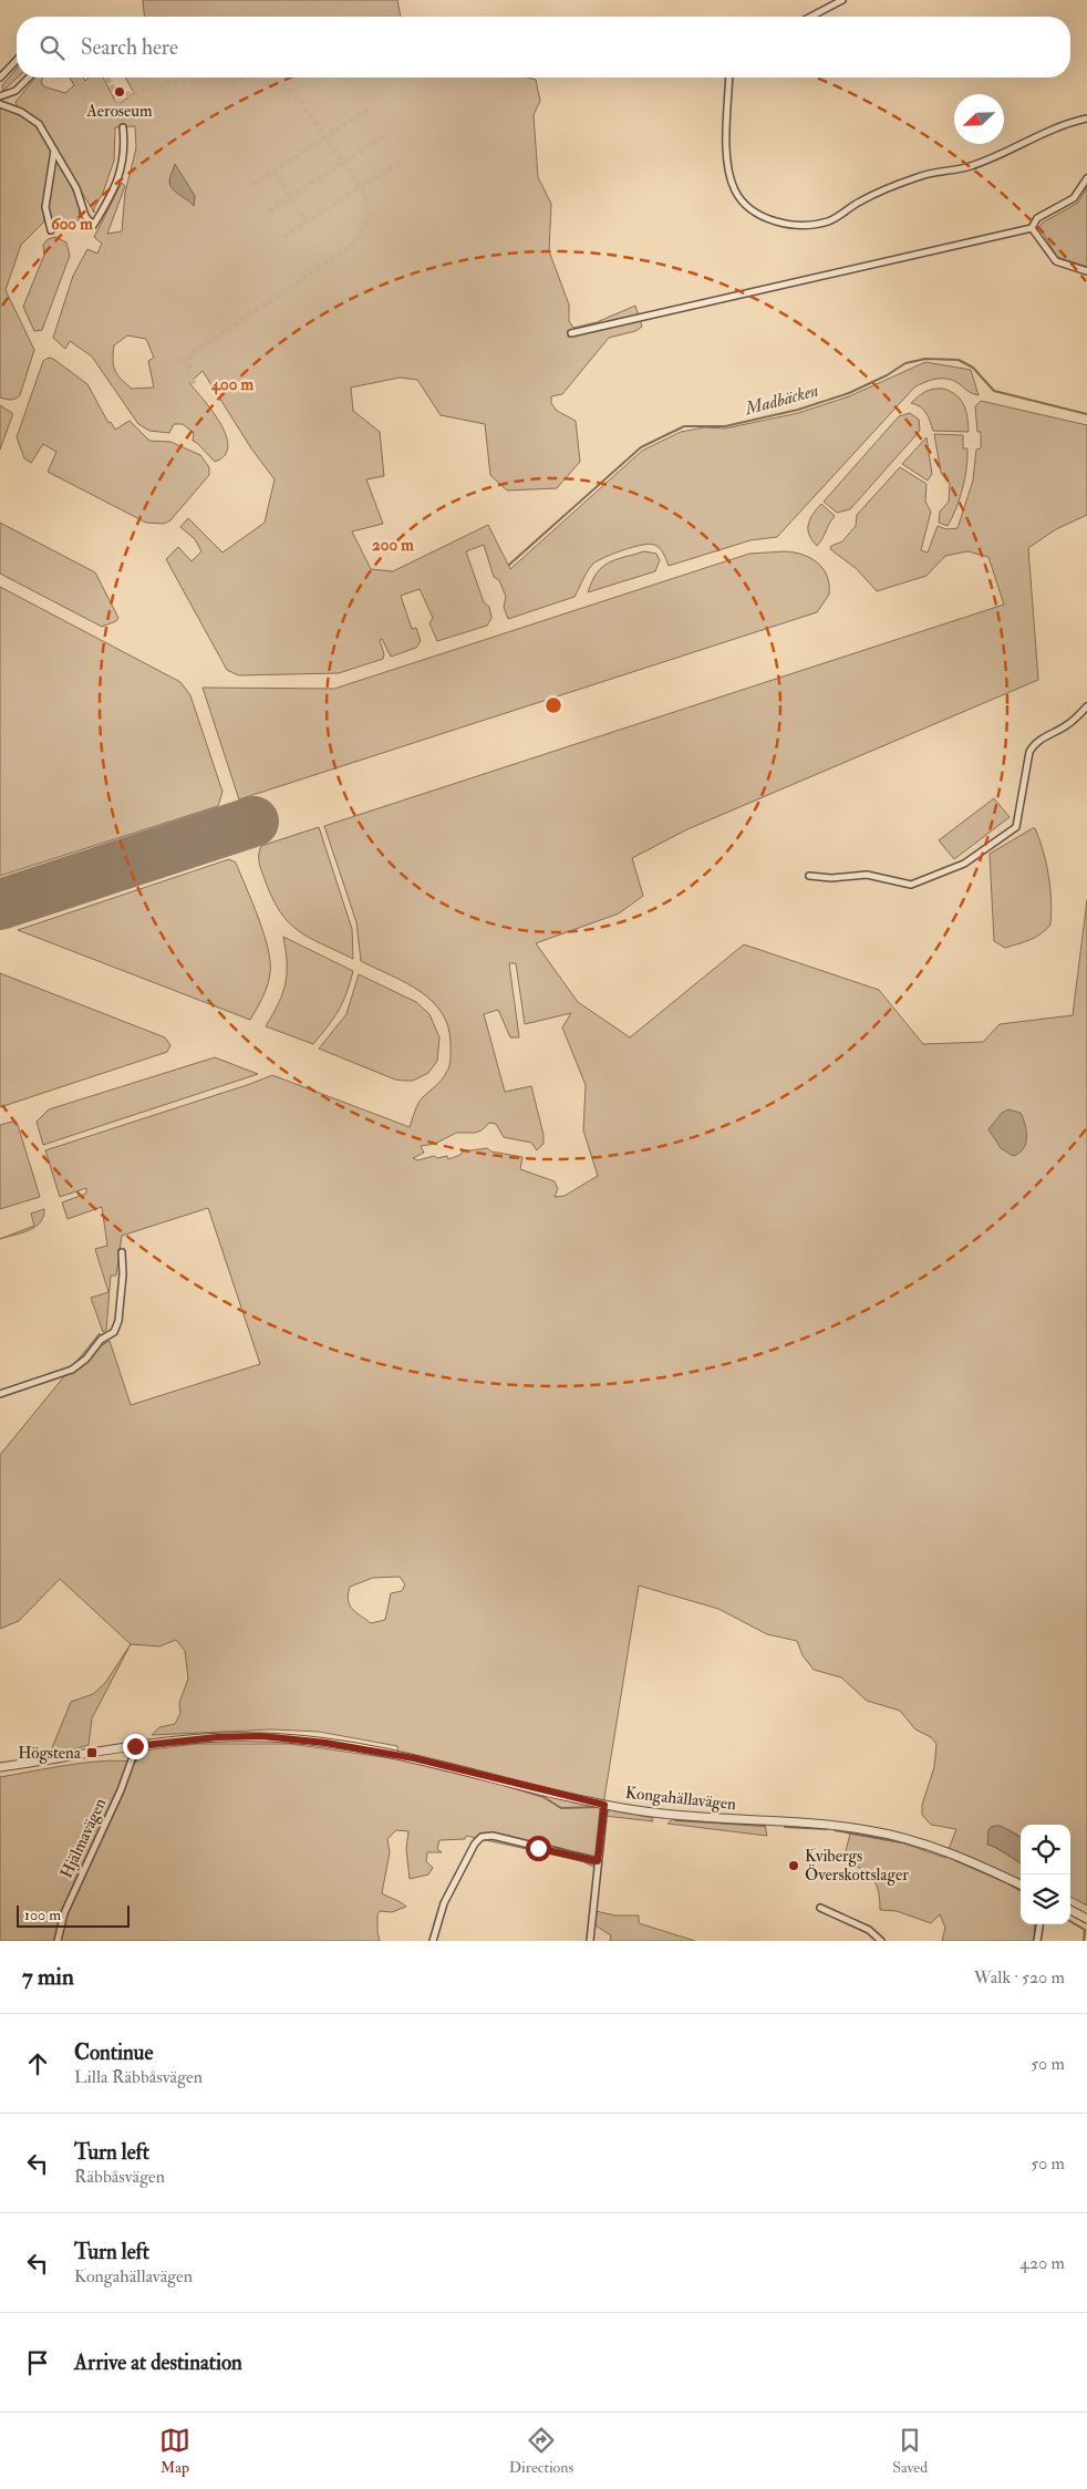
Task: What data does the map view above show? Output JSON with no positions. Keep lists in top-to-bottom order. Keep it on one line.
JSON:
{"streets":{"street":["Kongahällavägen","Hjälmavägen"]},"crossings":[["Kongahällavägen","Hjälmavägen"]],"water":["Madbäcken"],"places":{"other":["Aeroseum","Kvibergs Överskottslager"],"transit":["Högstena"]},"scale_bar":"100 m","north":"bottom left","page":{"search":"Search here","scale":"100 m","heading":["7 min","Walk · 520 m"],"list":[["Continue","Lilla Räbbåsvägen","50 m"],["Turn left","Räbbåsvägen","50 m"],["Turn left","Kongahällavägen","420 m"],"Arrive at destination"],"nav":["Map","Directions","Saved"]},"rings":["600 m","400 m","200 m"]}
